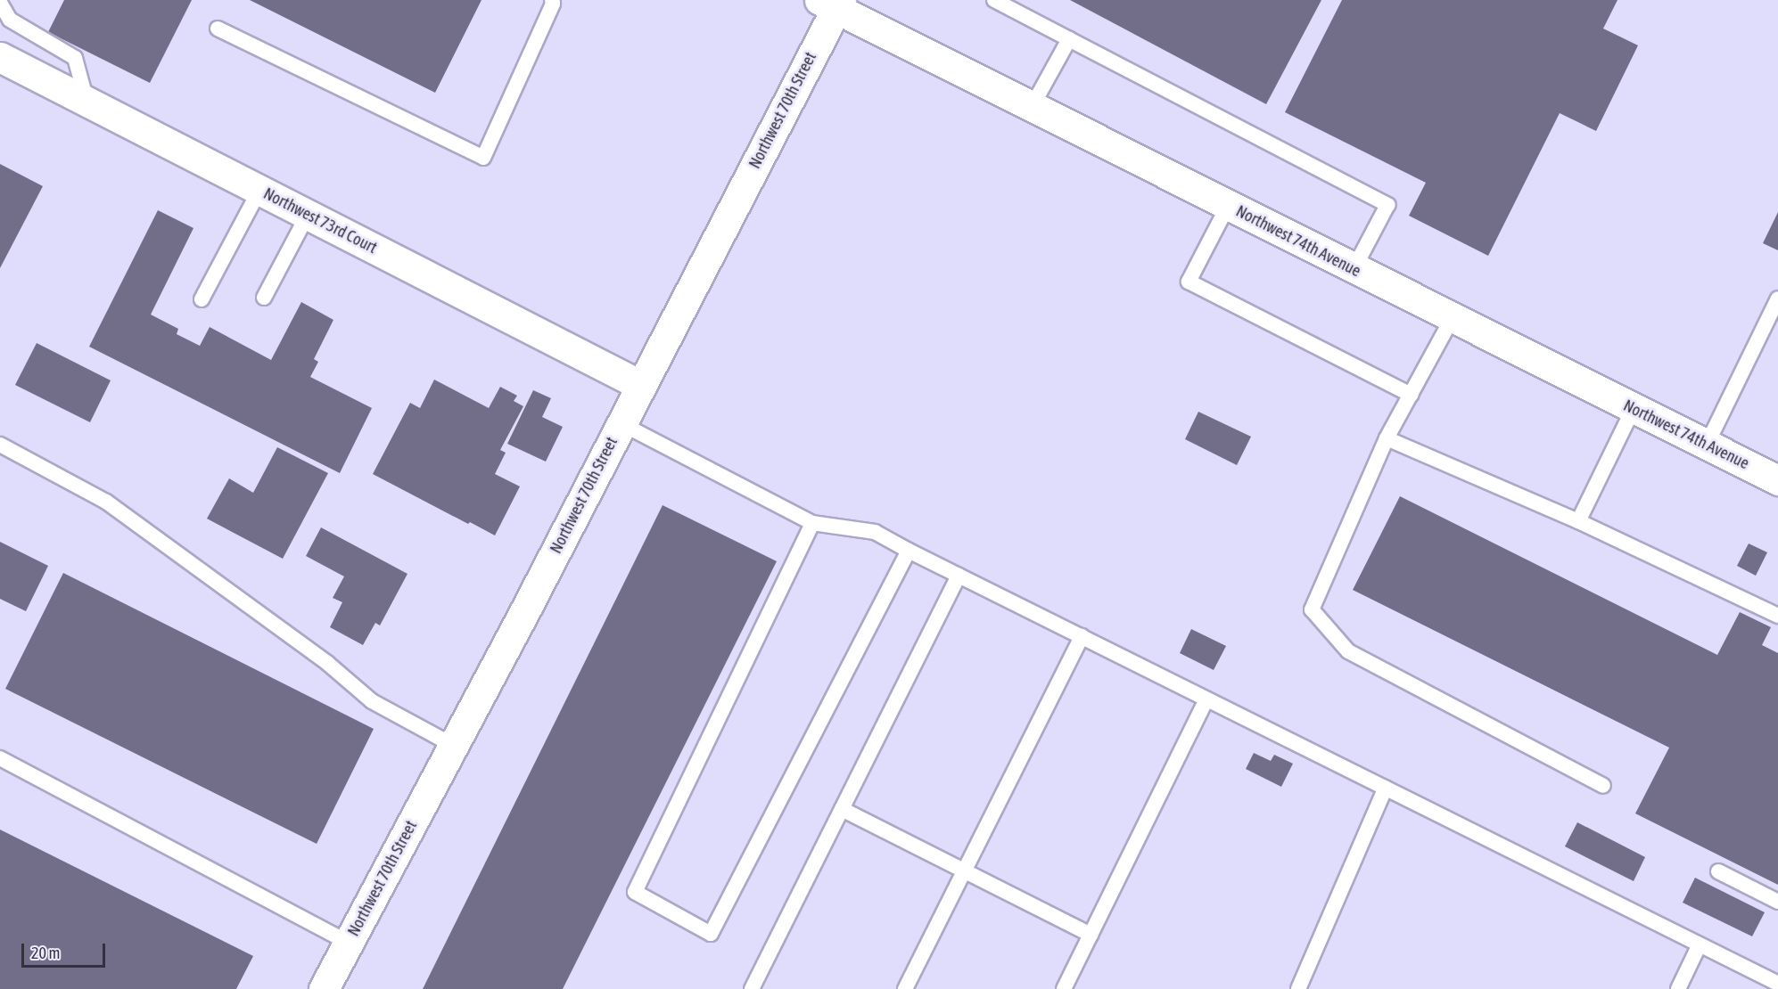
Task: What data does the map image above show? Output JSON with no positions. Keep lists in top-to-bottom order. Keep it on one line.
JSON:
{"streets":{"street":["Northwest 70th Street","Northwest 73rd Court","Northwest 74th Avenue"]},"crossings":[["Northwest 70th Street","Northwest 73rd Court"],["Northwest 70th Street","Northwest 74th Avenue"]],"scale_bar":"20 m"}
